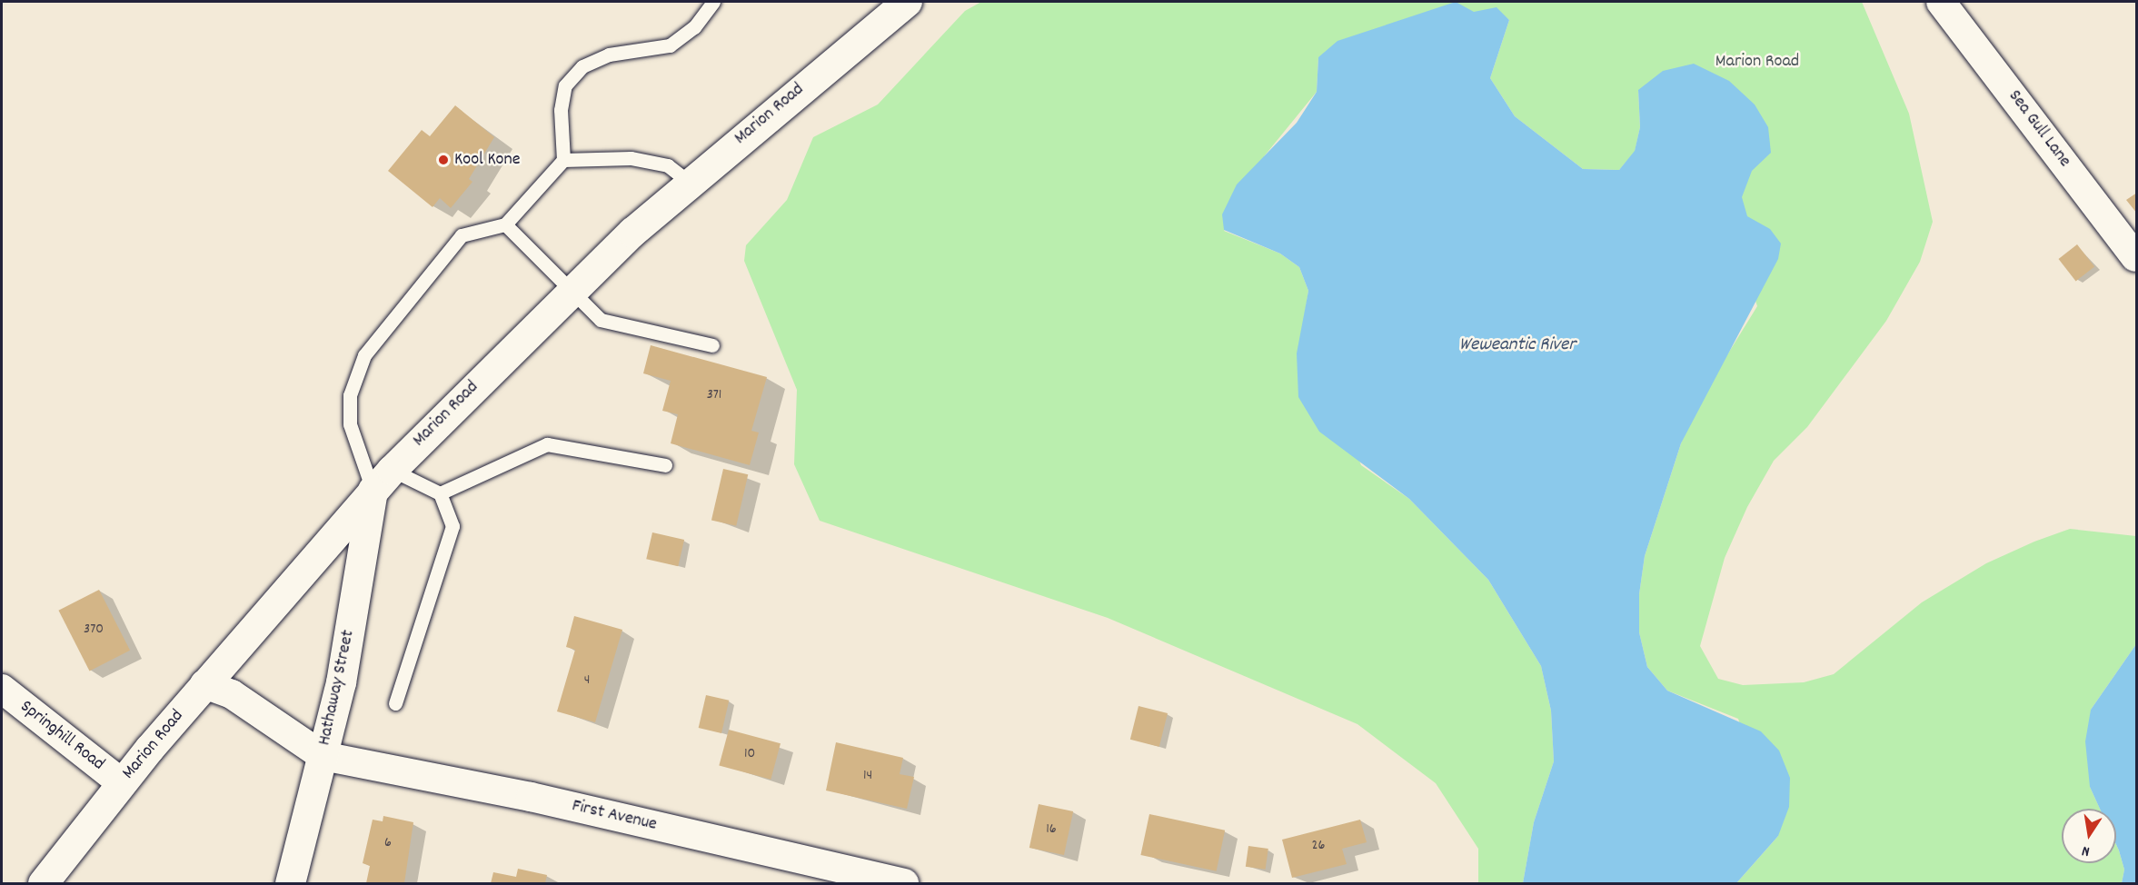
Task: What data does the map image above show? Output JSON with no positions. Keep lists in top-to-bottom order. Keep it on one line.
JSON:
{"streets":{"main road":["Marion Road","Hathaway Street"],"street":["Sea Gull Lane","Springhill Road","First Avenue"]},"crossings":[["Marion Road","Hathaway Street"],["Marion Road","Springhill Road"],["Hathaway Street","First Avenue"]],"water":["Weweantic River"],"parks":["Marion Road"],"places":["Kool Kone"],"house_numbers":["371","370","4","10","14","16","6","26"],"north":"bottom"}
